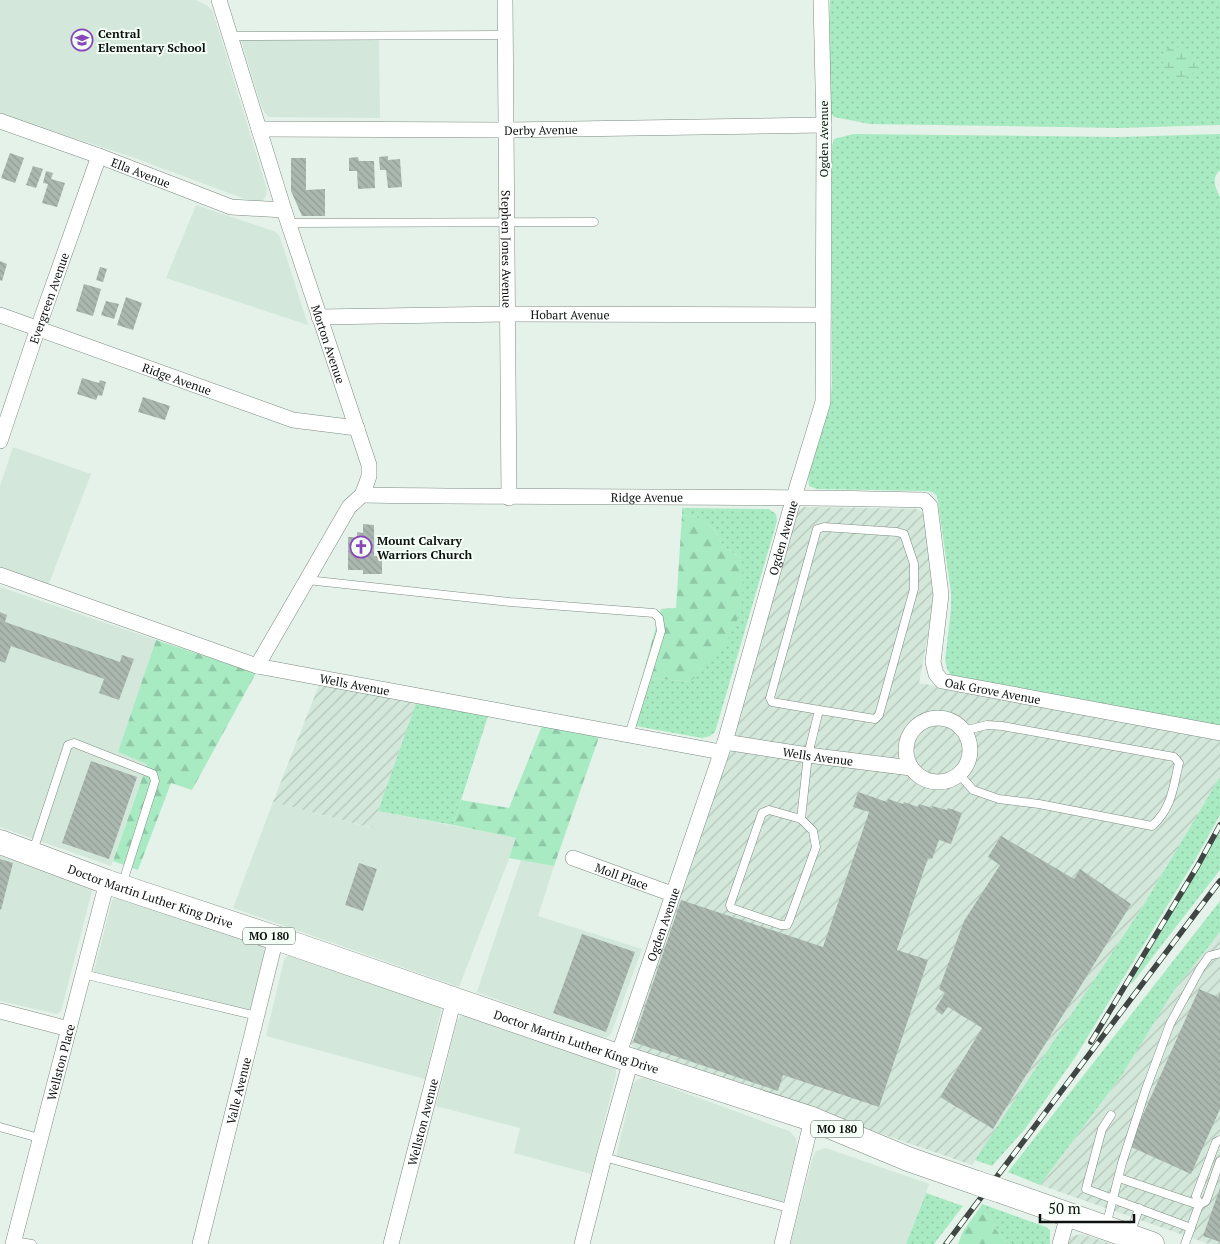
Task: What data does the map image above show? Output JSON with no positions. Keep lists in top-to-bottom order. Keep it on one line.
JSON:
{"streets":{"main road":["Doctor Martin Luther King Drive","MO 180"],"street":["Derby Avenue","Ogden Avenue","Ella Avenue","Stephen Jones Avenue","Evergreen Avenue","Hobart Avenue","Morton Avenue","Ridge Avenue","Wells Avenue","Oak Grove Avenue","Moll Place","Wellston Place","Valle Avenue","Wellston Avenue"]},"crossings":[["Derby Avenue","Ogden Avenue"],["Derby Avenue","Stephen Jones Avenue"],["Derby Avenue","Morton Avenue"],["Ogden Avenue","Hobart Avenue"],["Ogden Avenue","Ridge Avenue"],["Ogden Avenue","Wells Avenue"],["Ogden Avenue","Moll Place"],["Ogden Avenue","Doctor Martin Luther King Drive"],["Ella Avenue","Evergreen Avenue"],["Ella Avenue","Morton Avenue"],["Stephen Jones Avenue","Hobart Avenue"],["Stephen Jones Avenue","Ridge Avenue"],["Evergreen Avenue","Ridge Avenue"],["Hobart Avenue","Morton Avenue"],["Morton Avenue","Ridge Avenue"],["Morton Avenue","Wells Avenue"],["Ridge Avenue","Oak Grove Avenue"],["Doctor Martin Luther King Drive","Wellston Place"],["Doctor Martin Luther King Drive","Valle Avenue"],["Doctor Martin Luther King Drive","Wellston Avenue"]],"places":{"school or university":["Central Elementary School"],"church":["Mount Calvary Warriors Church"]},"scale_bar":"50 m"}
